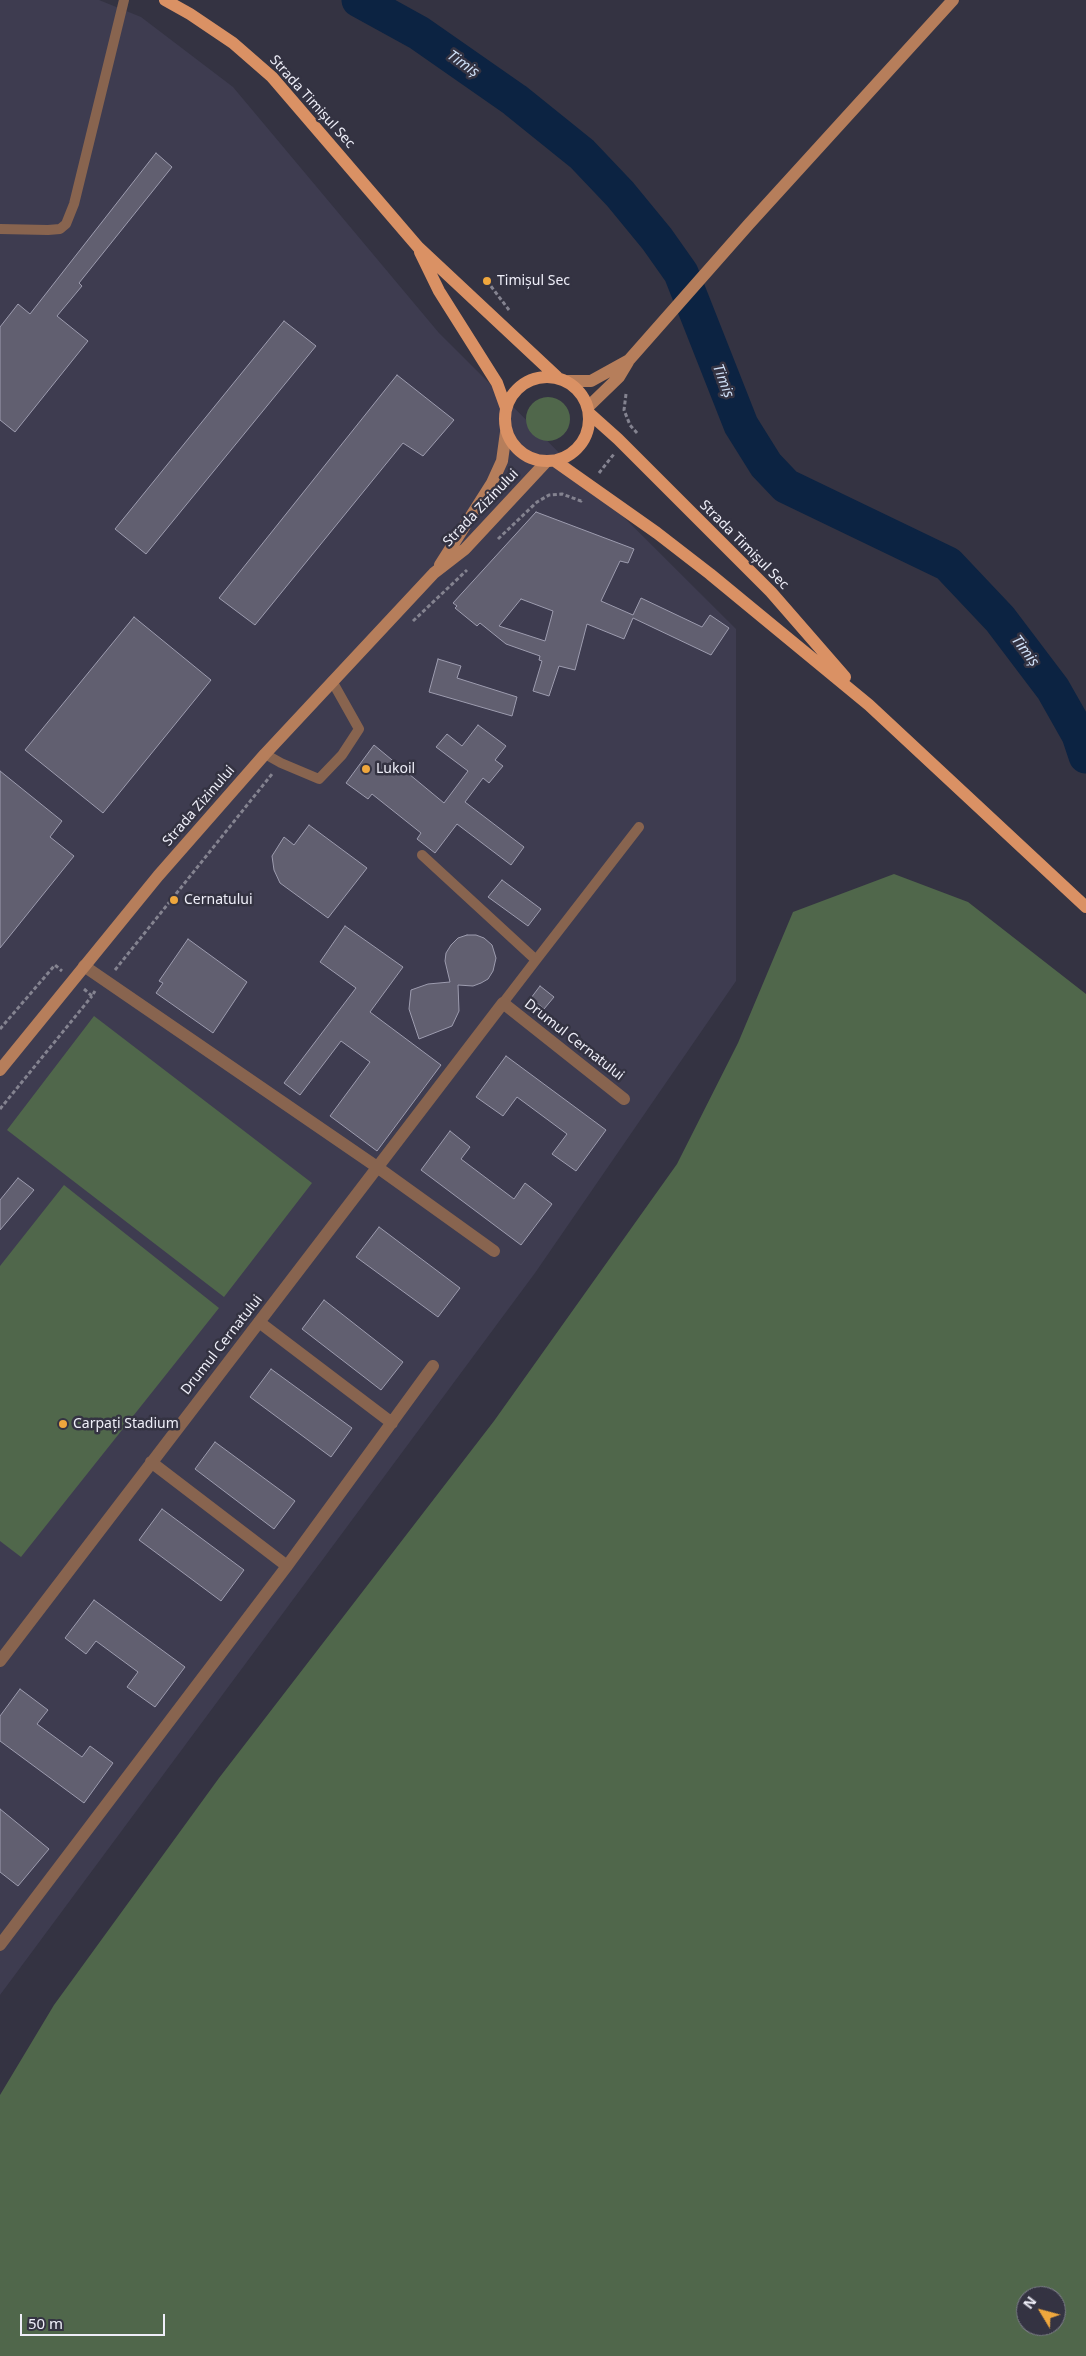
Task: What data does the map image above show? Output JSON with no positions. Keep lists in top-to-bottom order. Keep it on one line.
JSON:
{"streets":{"main road":["Strada Timișul Sec","Strada Zizinului"],"street":["Drumul Cernatului"]},"crossings":[["Strada Timișul Sec","Strada Zizinului"]],"water":["Timiș"],"places":["Timișul Sec","Lukoil","Cernatului","Carpați Stadium"],"scale_bar":"50 m","north":"top left"}
